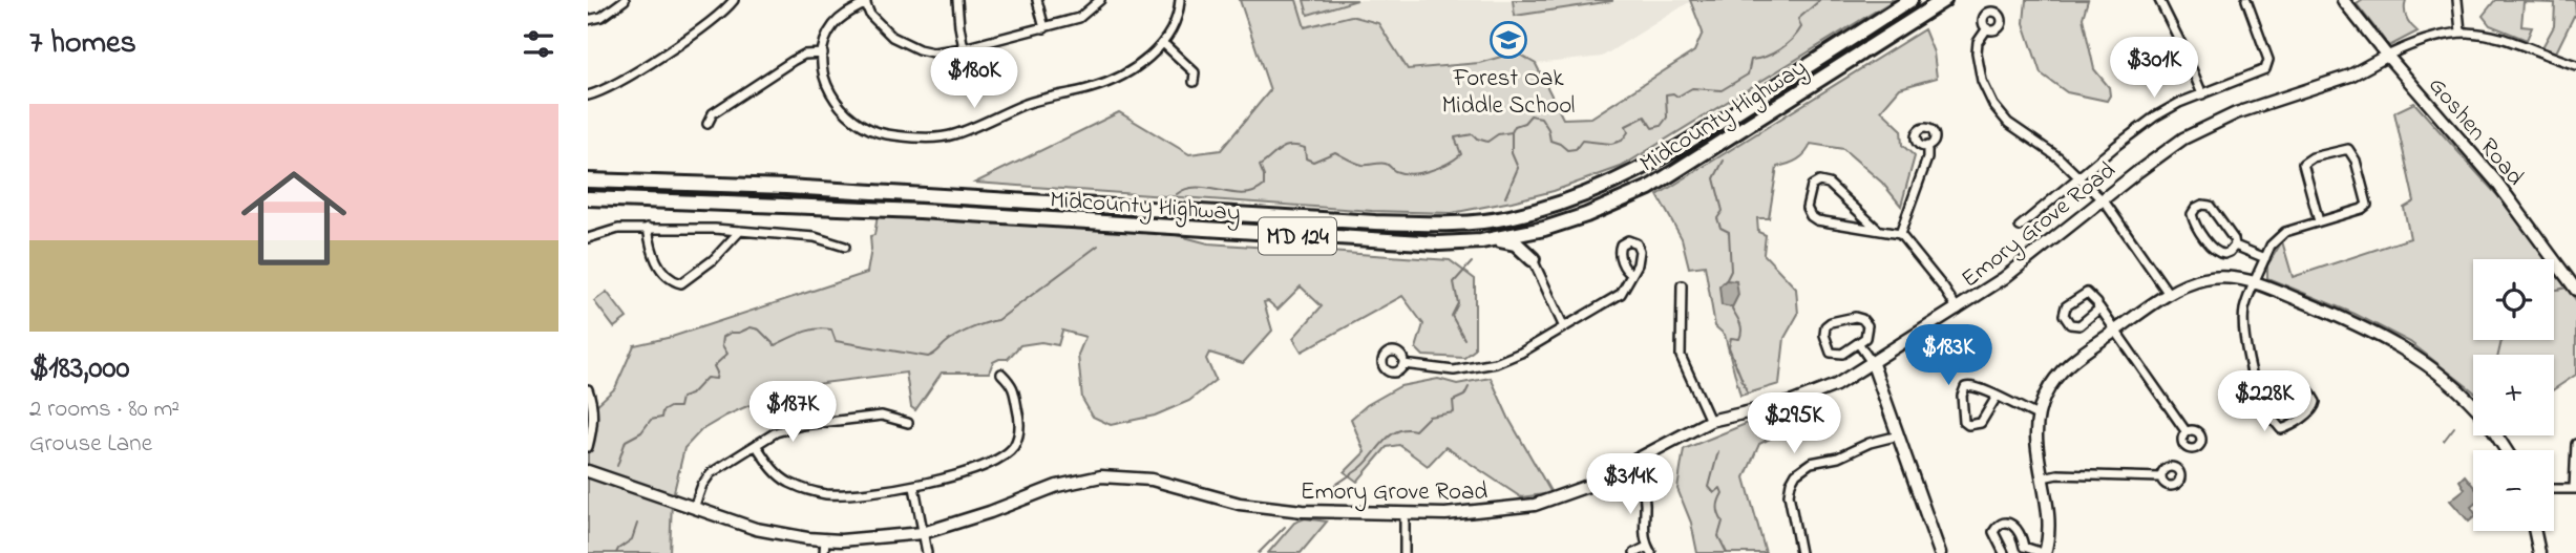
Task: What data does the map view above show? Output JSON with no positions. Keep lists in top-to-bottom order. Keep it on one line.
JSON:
{"streets":{"main road":["Midcounty Highway","MD 124"],"street":["Goshen Road","Emory Grove Road"]},"crossings":[["Goshen Road","Emory Grove Road"]],"places":{"school or university":["Forest Oak Middle School"]},"page":{"heading":"7 homes","price":["$301K","$180K","$183K","$228K","$187K","$295K","$314K"],"list":[{"name":"$183,000","note":"2 rooms · 80 m² · Grouse Lane"}],"map_buttons":["+","−"]}}
